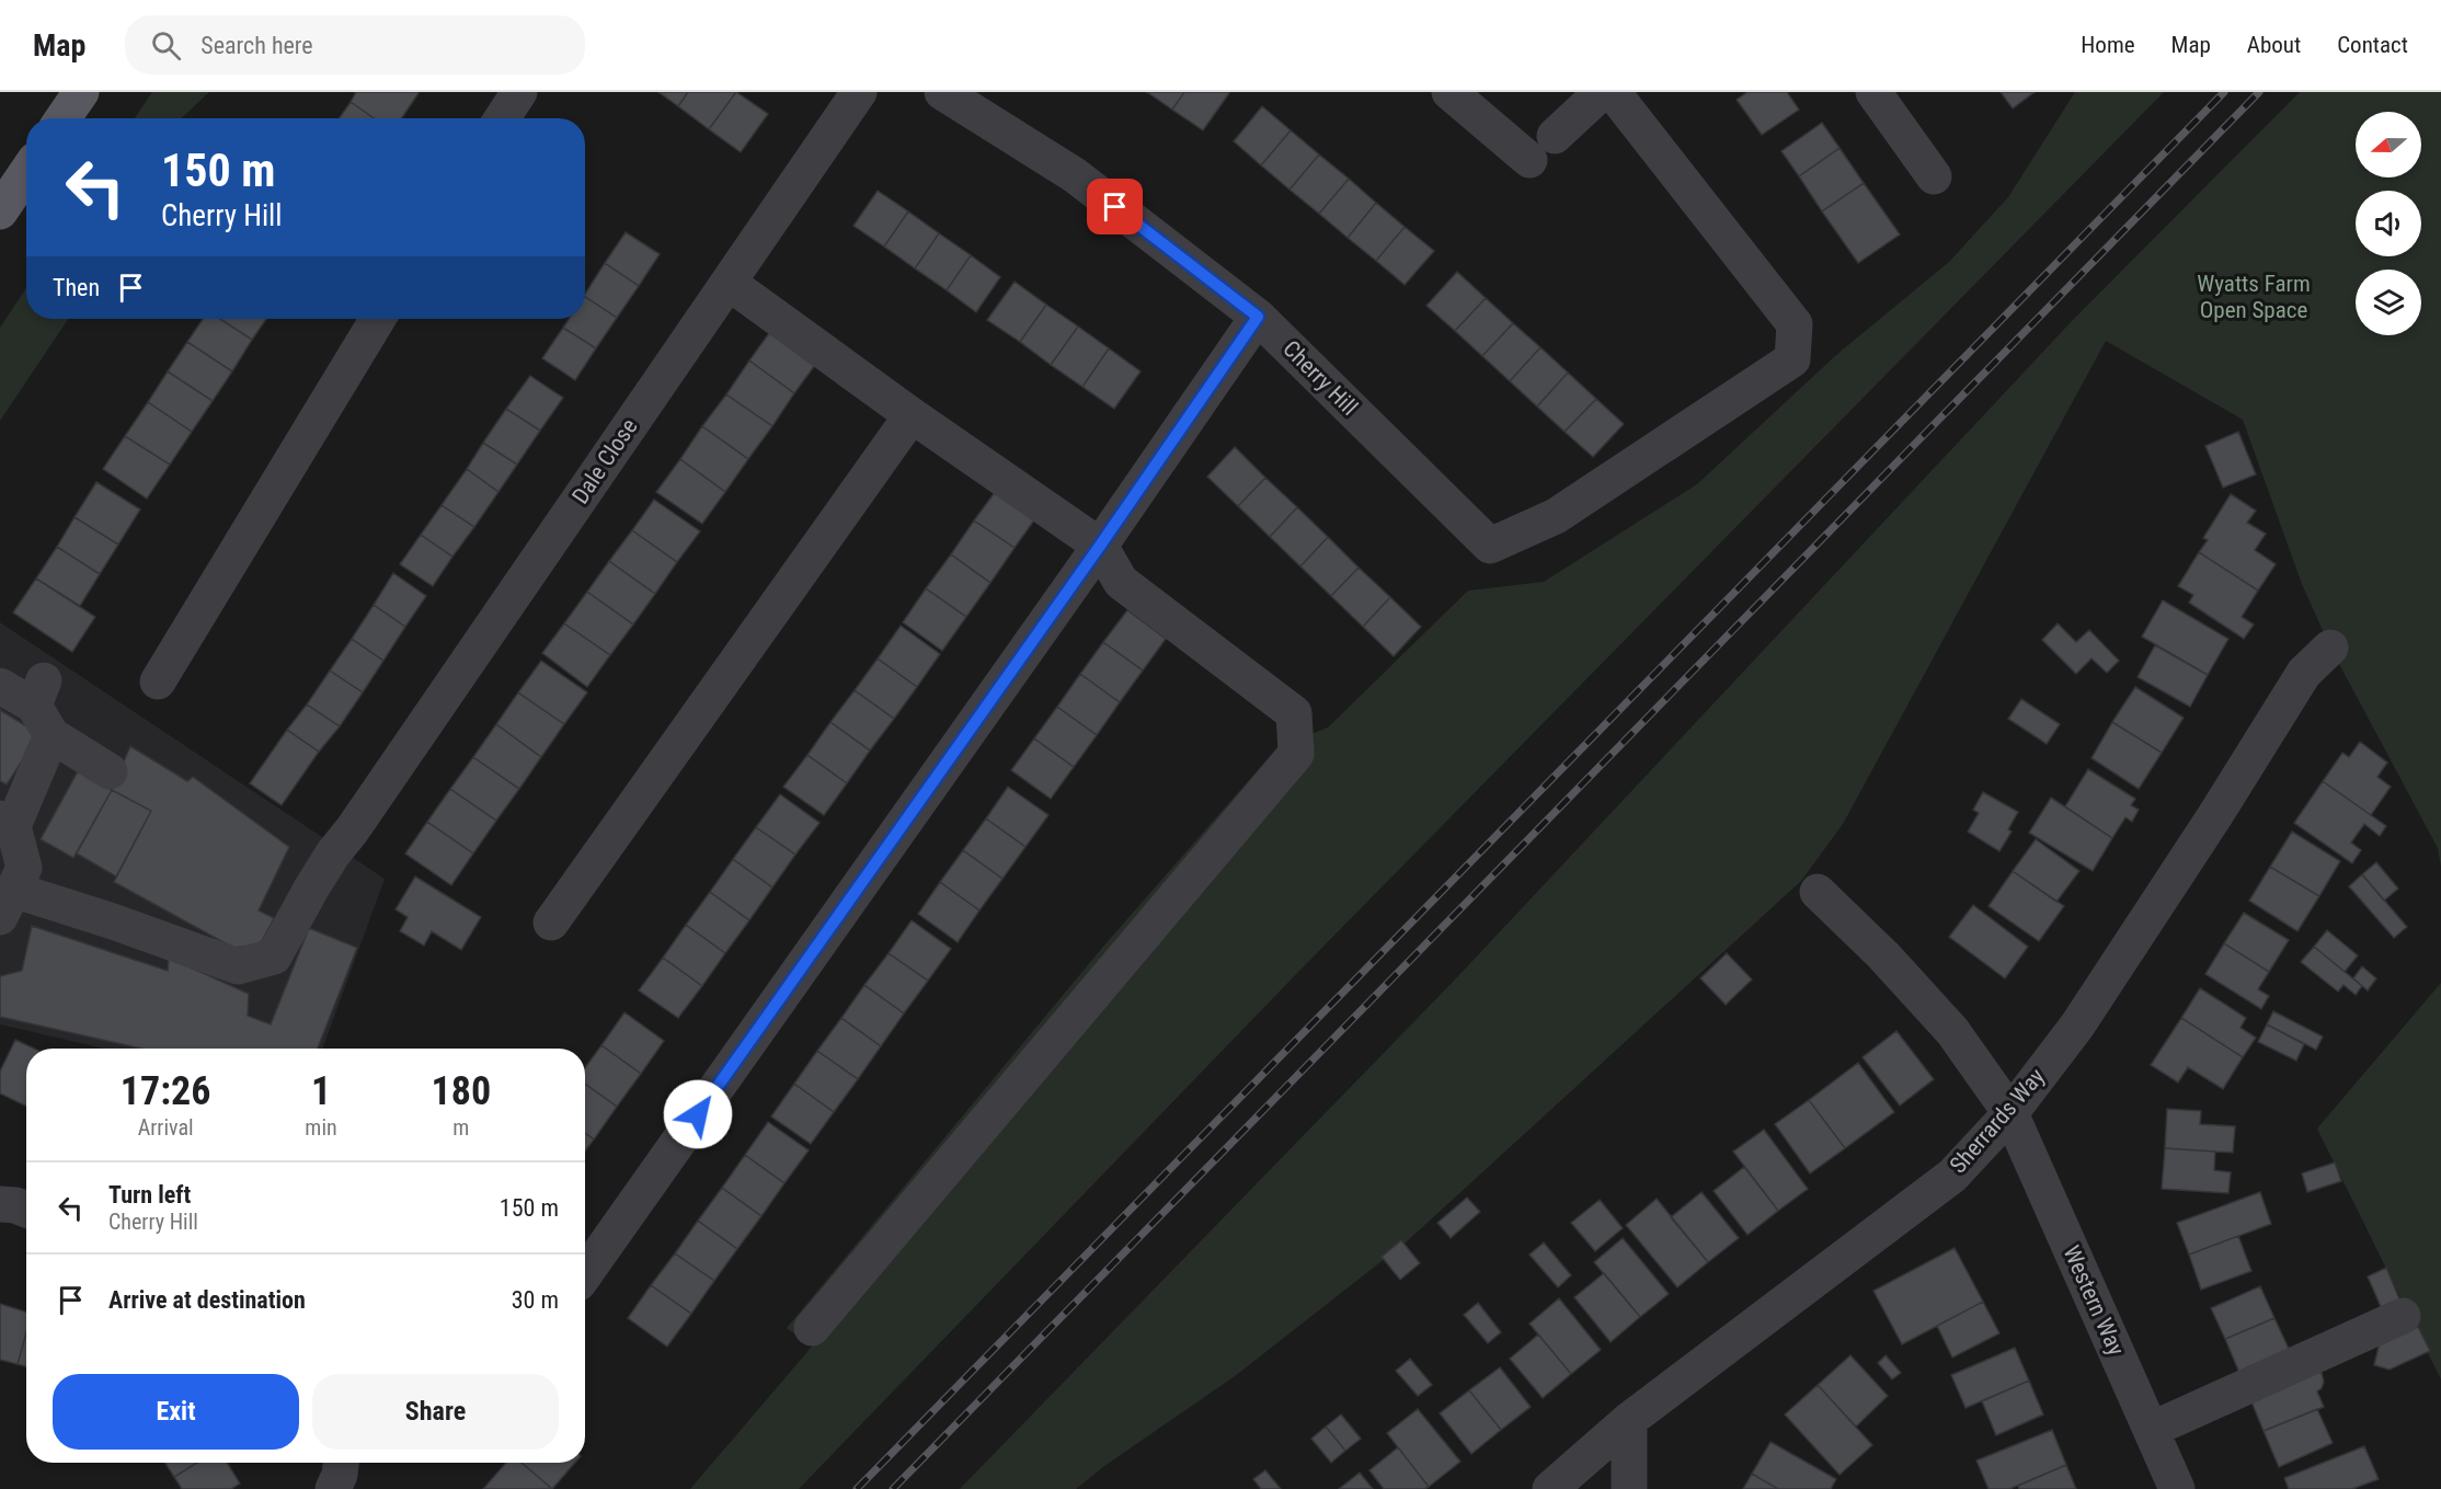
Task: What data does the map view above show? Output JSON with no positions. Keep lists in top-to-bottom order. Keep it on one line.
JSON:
{"streets":{"street":["Cherry Hill","Dale Close","Sherrards Way","Western Way"]},"crossings":[["Sherrards Way","Western Way"]],"parks":["Wyatts Farm Open Space"],"north":"left","page":{"header":"Map","search":"Search here","nav":["Home","Map","About","Contact"],"turn":["150 m","Cherry Hill"],"then":"Then","eta":["17:26","Arrival","1","min","180","m"],"list":[{"name":"Turn left","note":"Cherry Hill","value":"150 m"},{"name":"Arrive at destination","value":"30 m"}],"buttons":["Exit","Share"]}}
